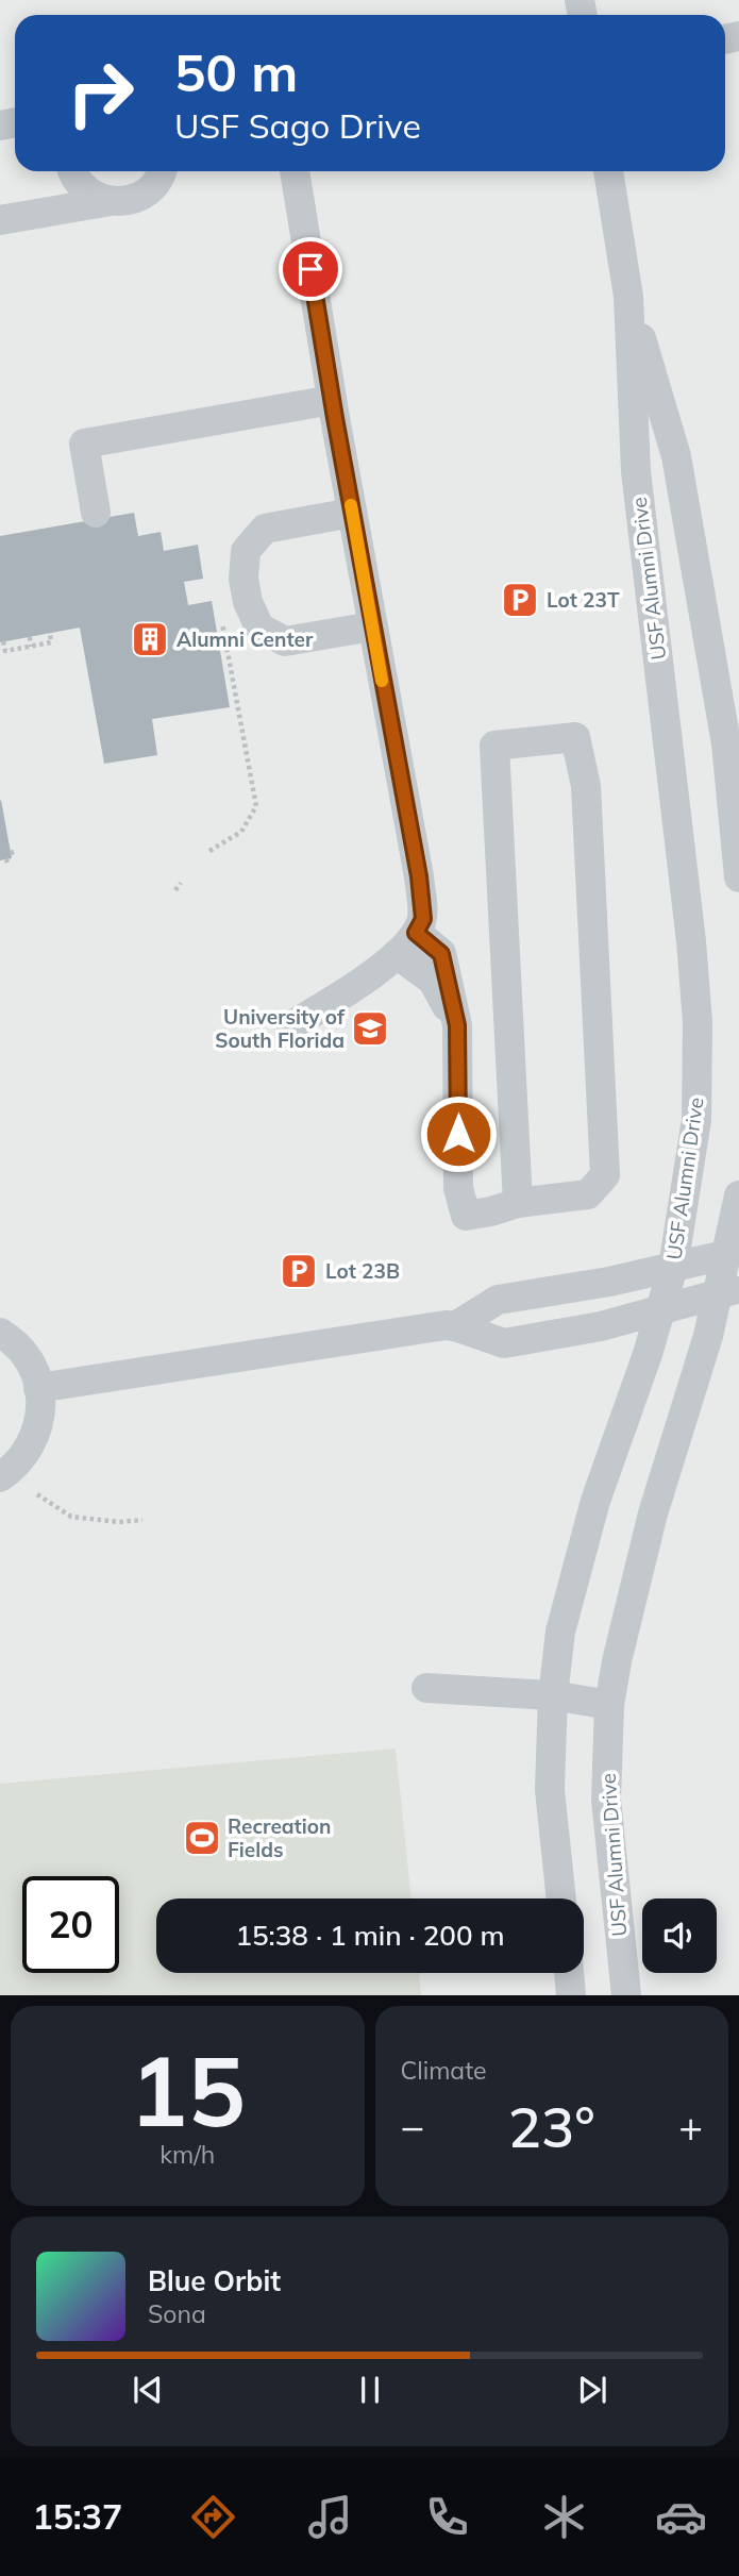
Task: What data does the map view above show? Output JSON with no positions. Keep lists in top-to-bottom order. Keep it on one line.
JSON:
{"streets":{"street":["USF Alumni Drive"]},"places":{"parking":["Lot 23T","Lot 23B"],"building":["Alumni Center"],"school or university":["University of South Florida"],"sports":["Recreation Fields"]},"page":{"turn":["50 m","USF Sago Drive"],"limit":"20","trip":"15:38 · 1 min · 200 m","tile":[["15","km/h"],"Climate"],"heat":["−","23°","+"],"song":["Blue Orbit","Sona"],"tabs":"15:37"}}
